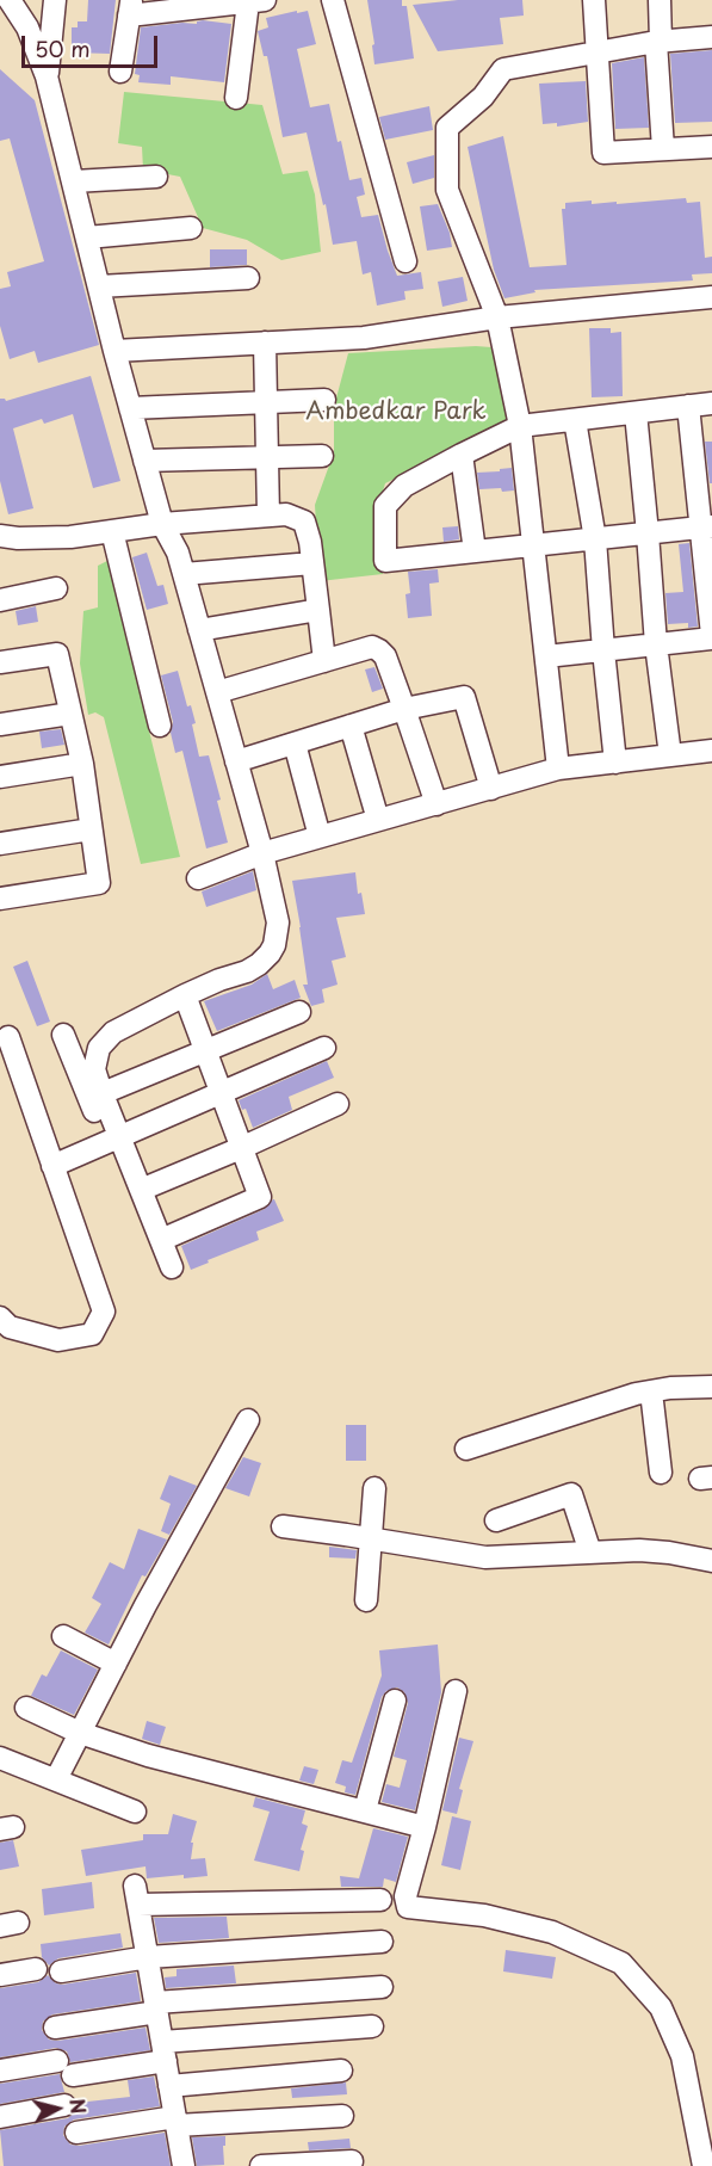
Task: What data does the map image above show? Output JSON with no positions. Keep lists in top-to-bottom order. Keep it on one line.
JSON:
{"parks":["Ambedkar Park"],"scale_bar":"50 m","north":"right"}
